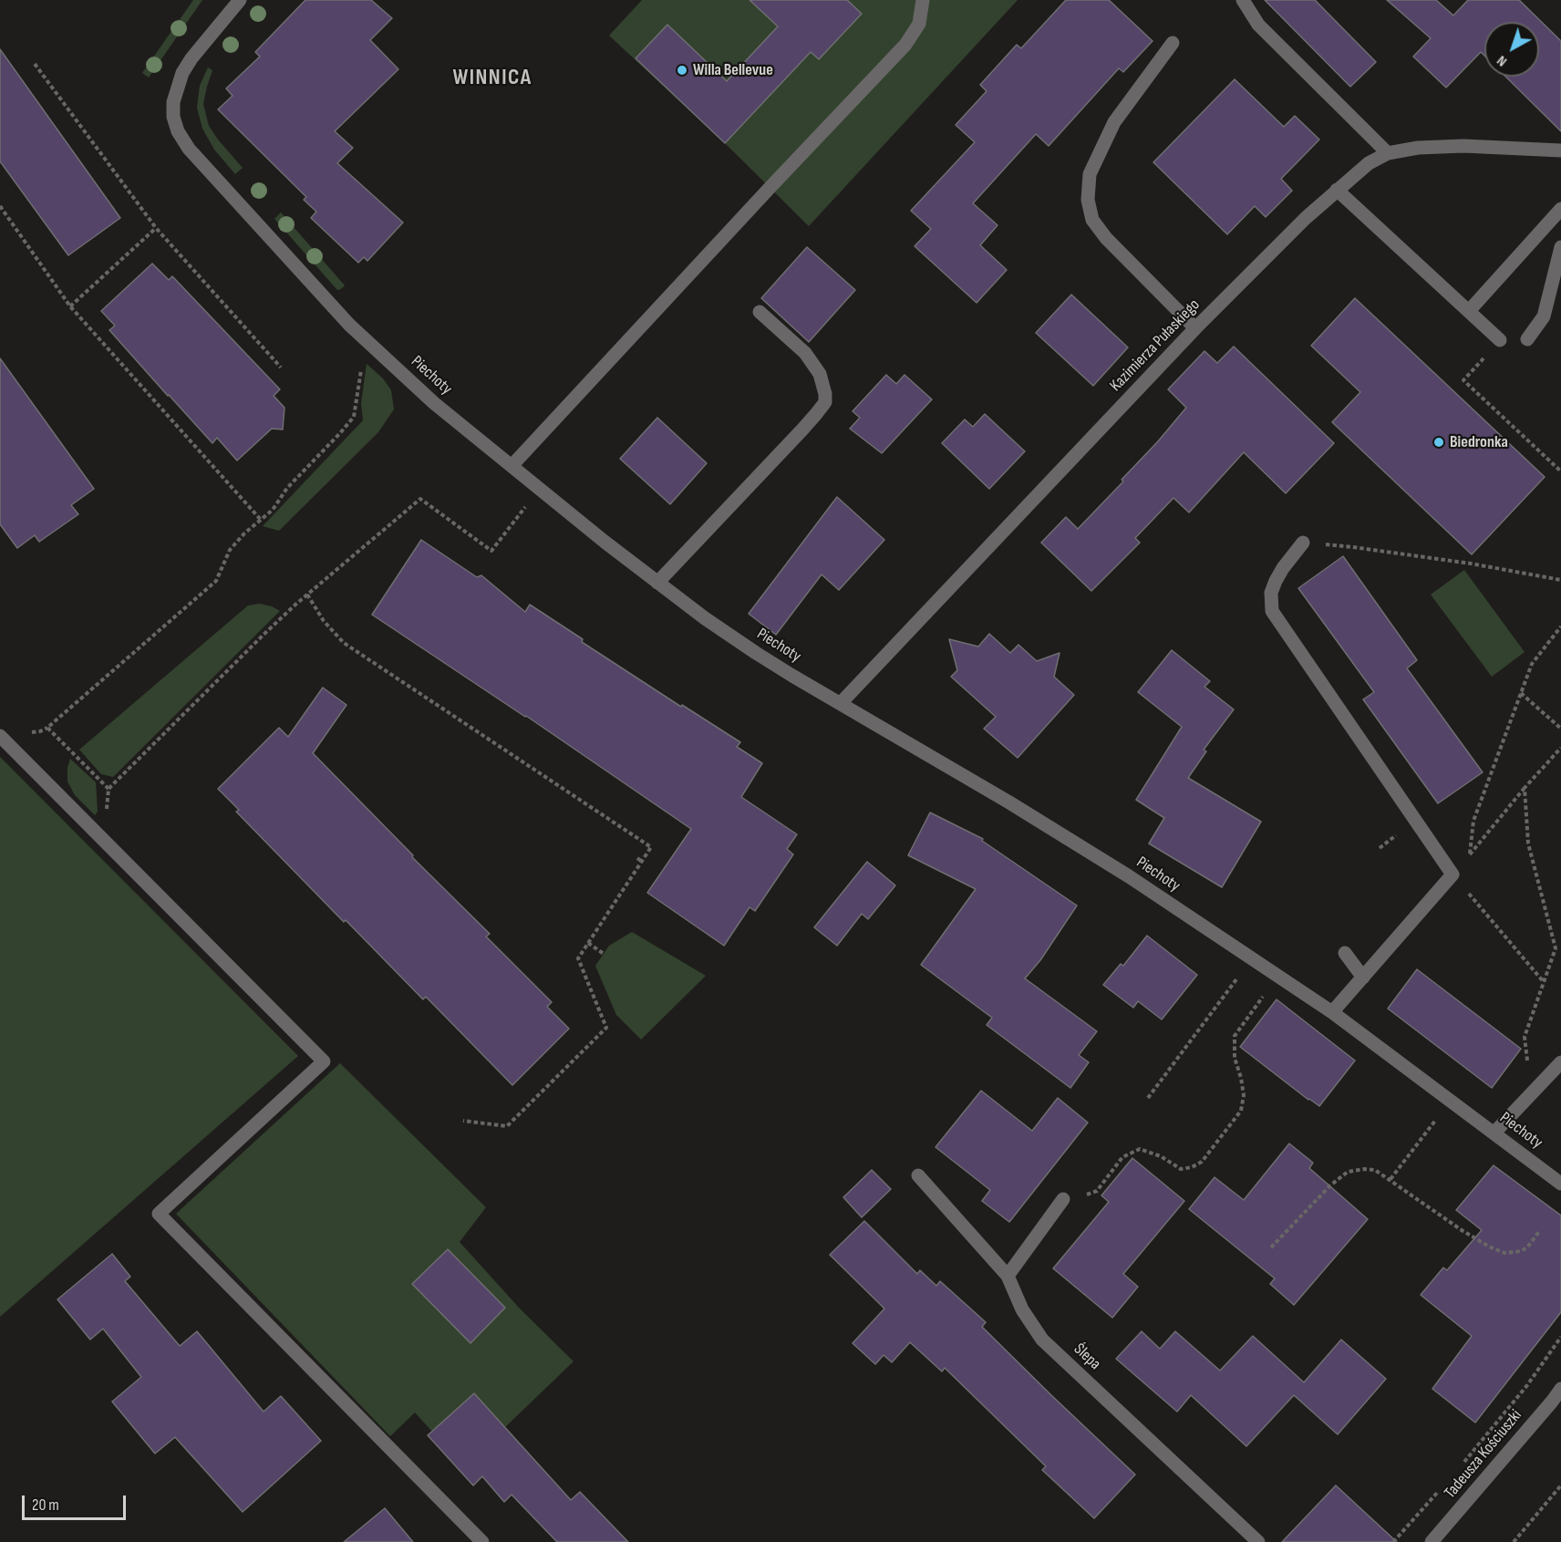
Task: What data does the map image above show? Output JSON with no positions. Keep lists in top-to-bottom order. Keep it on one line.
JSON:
{"streets":{"street":["Kazimierza Pułaskiego","Piechoty","Ślepa","Tadeusza Kościuszki"]},"crossings":[["Kazimierza Pułaskiego","Piechoty"]],"districts":["WINNICA"],"places":["Willa Bellevue","Biedronka"],"scale_bar":"20 m","north":"bottom left"}
